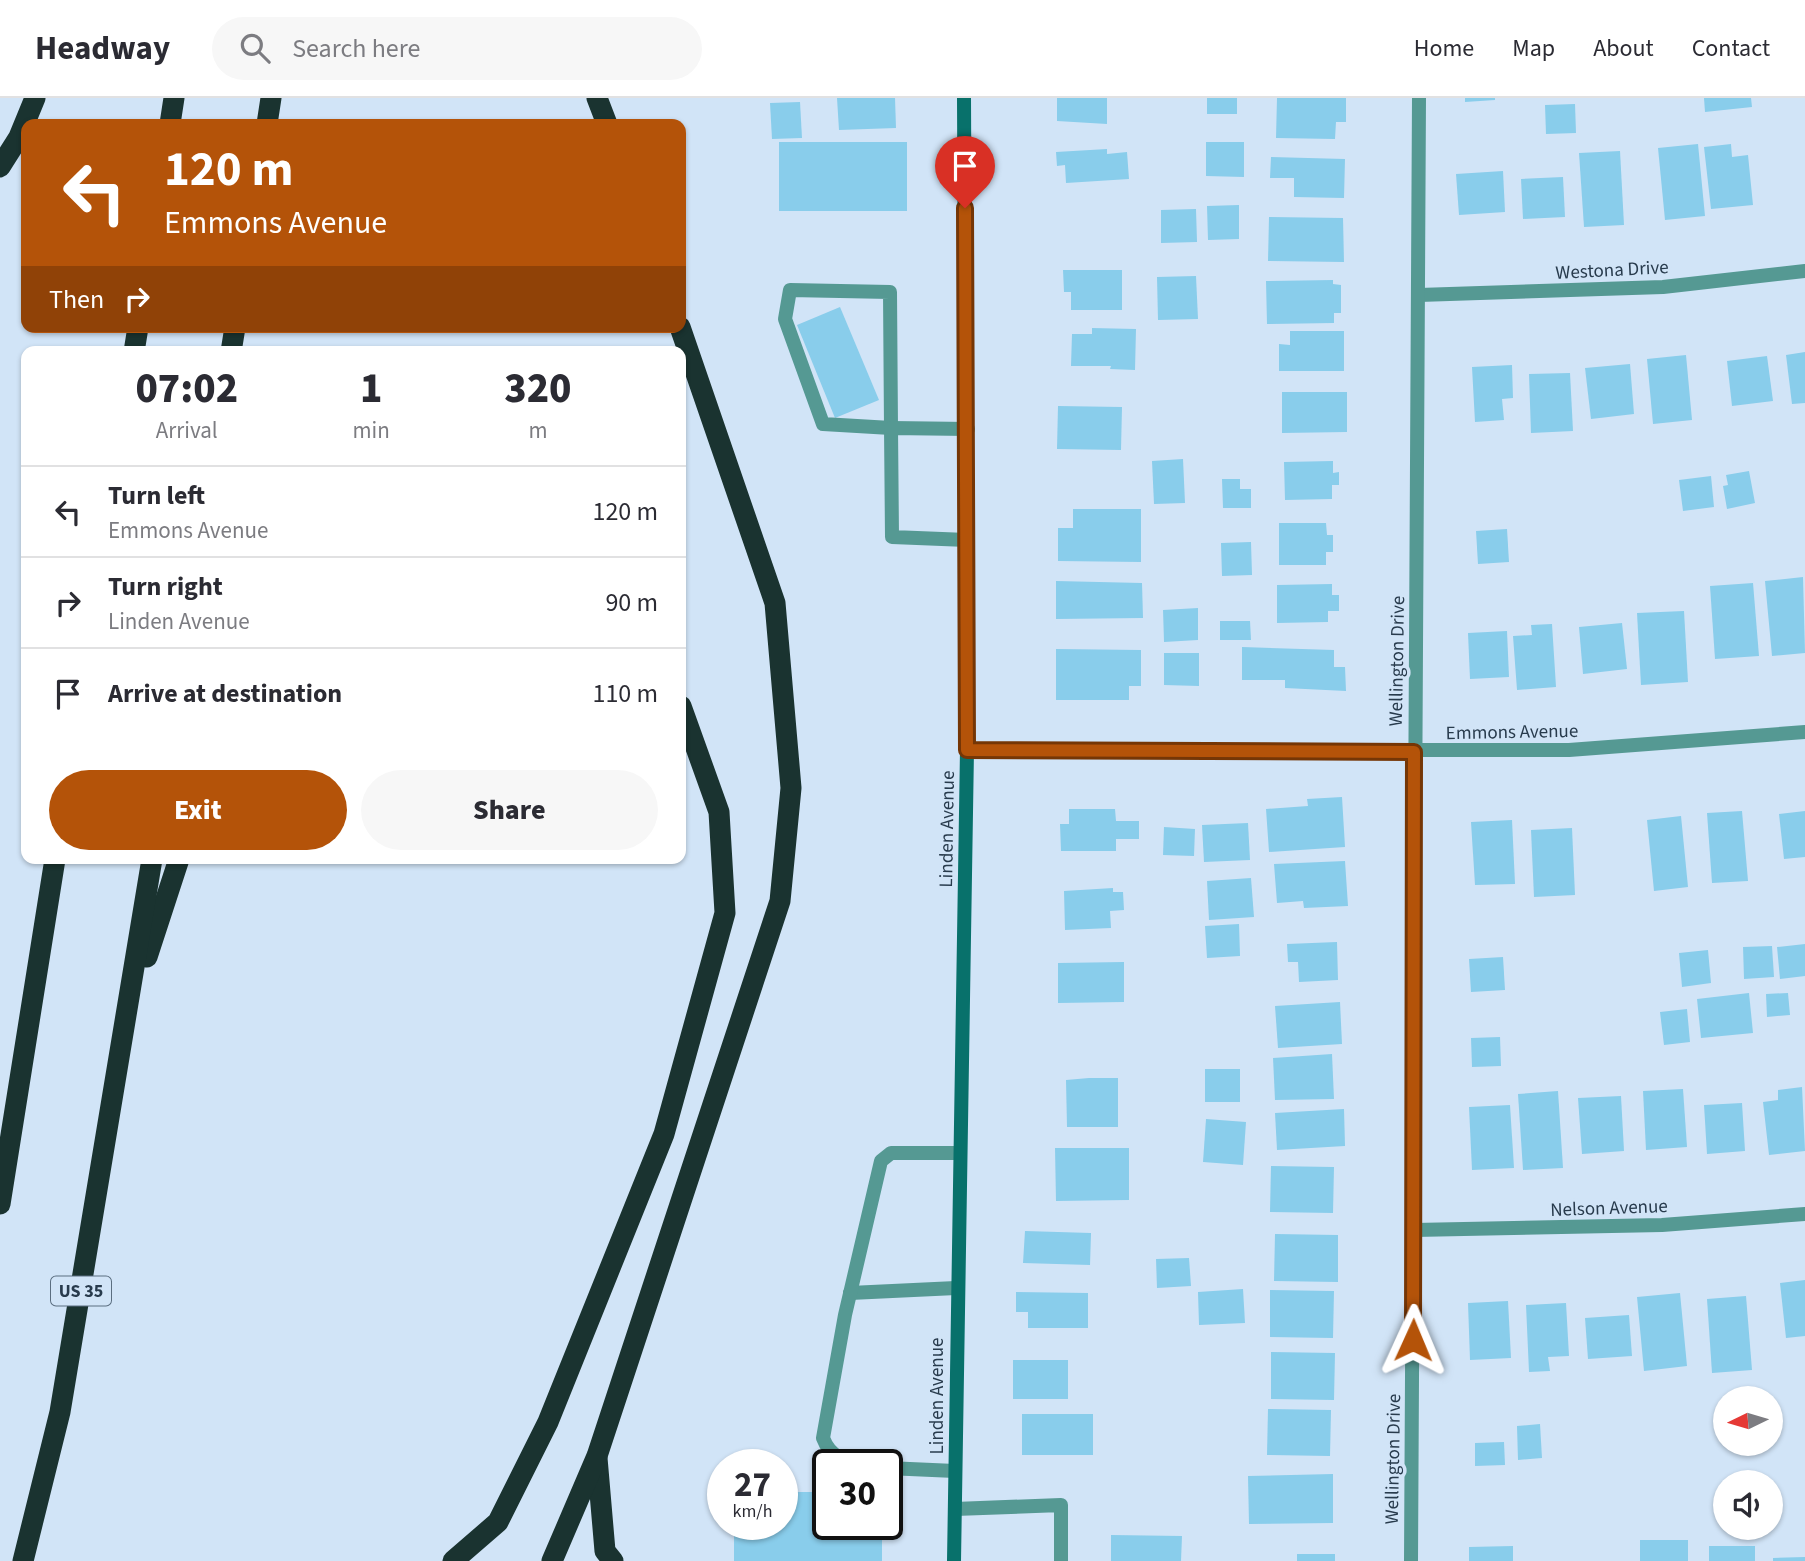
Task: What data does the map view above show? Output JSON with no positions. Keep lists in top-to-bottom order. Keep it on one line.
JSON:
{"streets":{"highway":["US 35"],"main road":["Linden Avenue"],"street":["Westona Drive","Wellington Drive","Emmons Avenue","Nelson Avenue"]},"crossings":[["Westona Drive","Wellington Drive"],["Wellington Drive","Emmons Avenue"],["Wellington Drive","Nelson Avenue"],["Emmons Avenue","Linden Avenue"]],"north":"left","page":{"header":"Headway","search":"Search here","nav":["Home","Map","About","Contact"],"turn":["120 m","Emmons Avenue"],"then":"Then","eta":["07:02","Arrival","1","min","320","m"],"list":[{"name":"Turn left","note":"Emmons Avenue","value":"120 m"},{"name":"Turn right","note":"Linden Avenue","value":"90 m"},{"name":"Arrive at destination","value":"110 m"}],"buttons":["Exit","Share"],"speed":"27 km/h","limit":"30"}}
